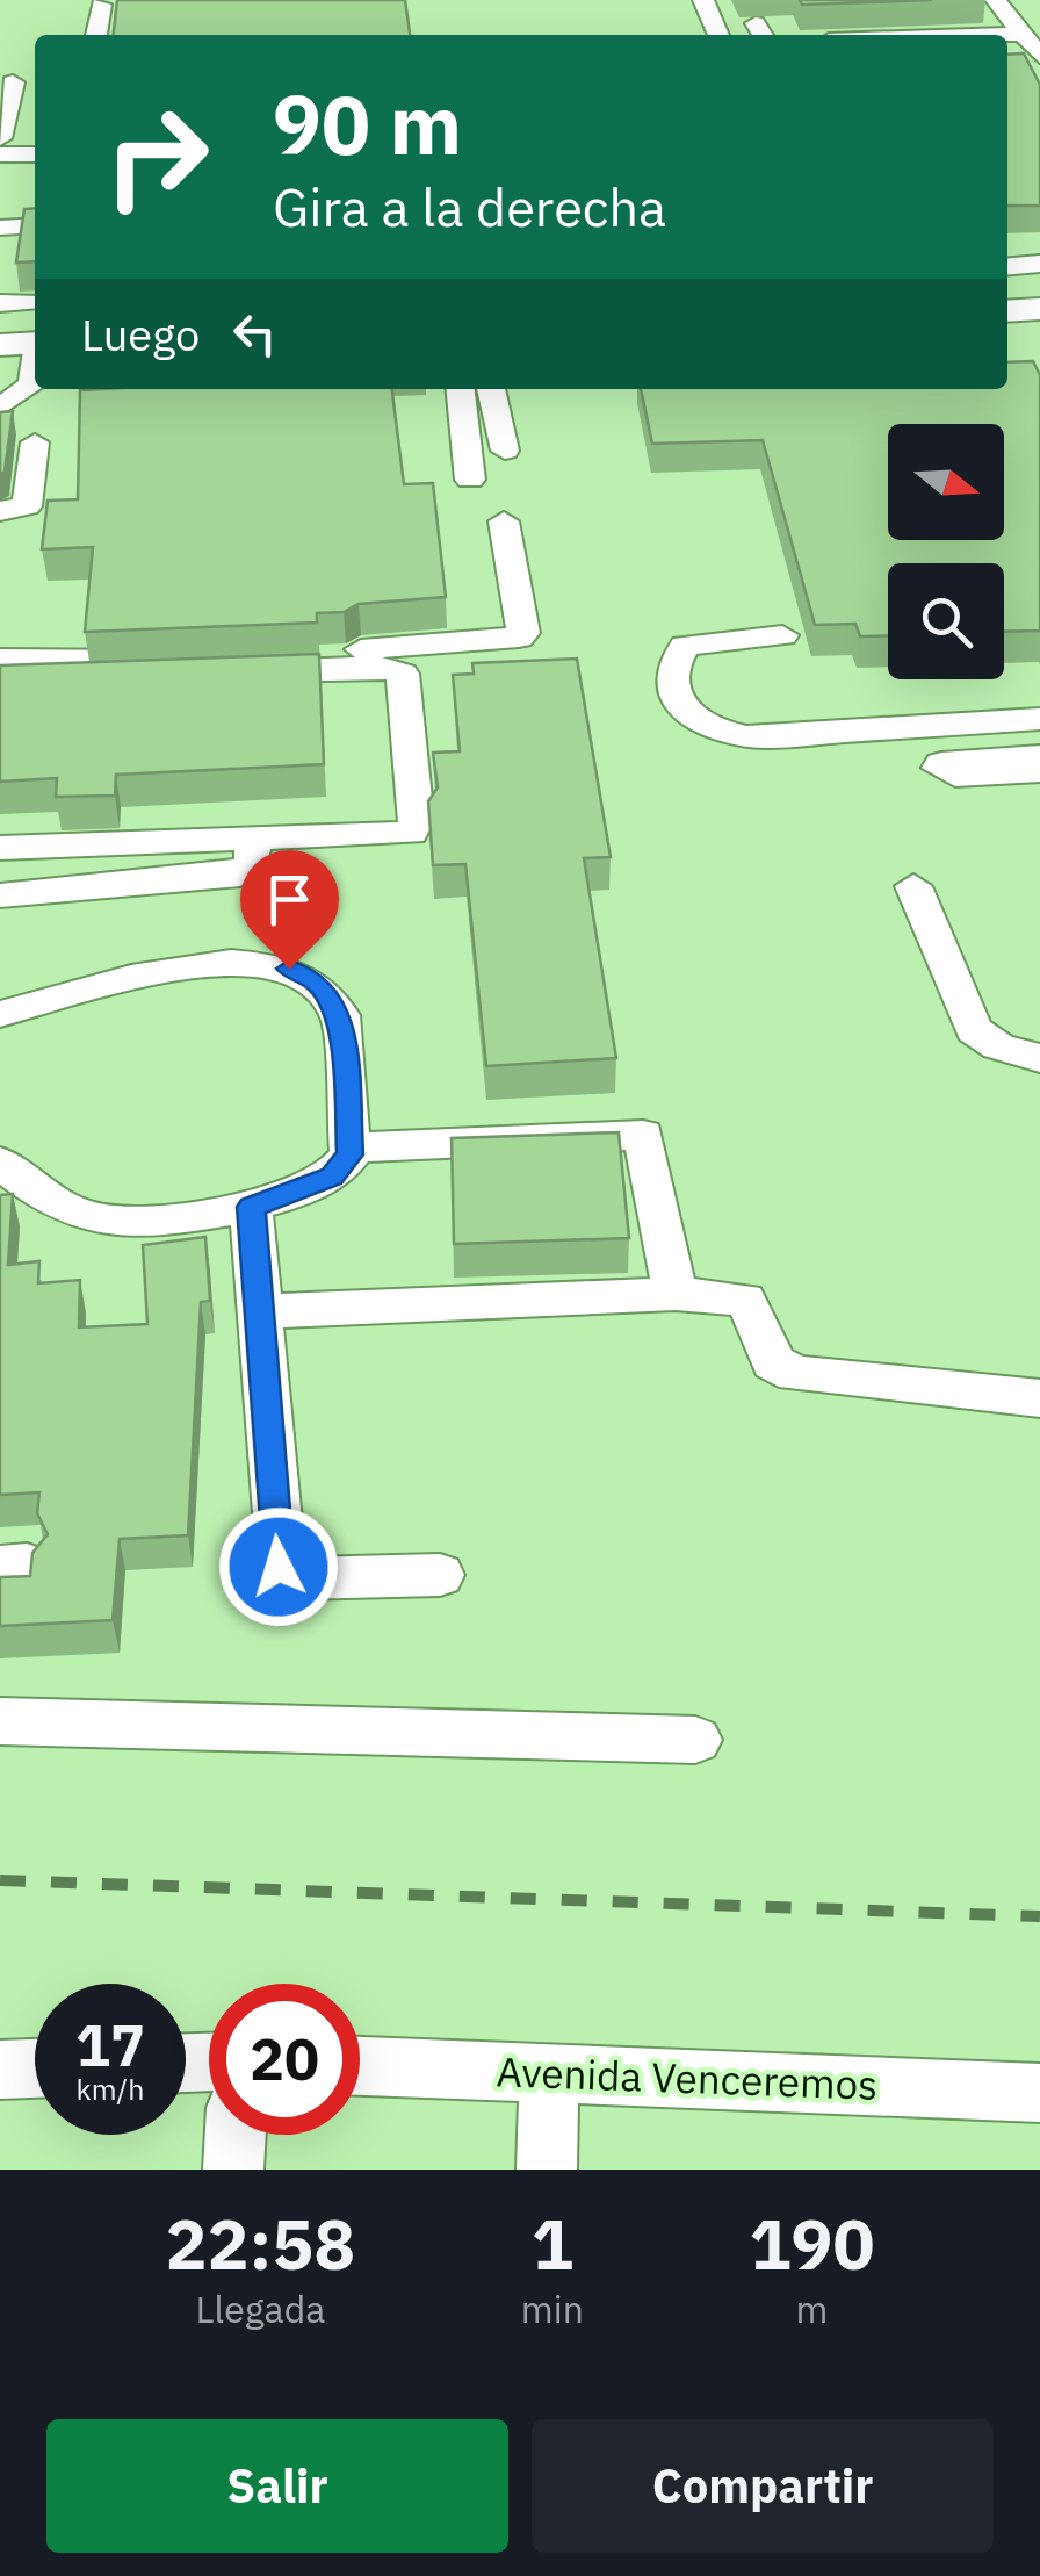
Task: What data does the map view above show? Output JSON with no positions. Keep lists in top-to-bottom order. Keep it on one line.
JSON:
{"streets":{"street":["Avenida Venceremos"]},"north":"right","page":{"turn":["90 m","Gira a la derecha"],"then":"Luego","speed":"17 km/h","limit":"20","eta":["22:58","Llegada","1","min","190","m"],"buttons":["Salir","Compartir"]}}
